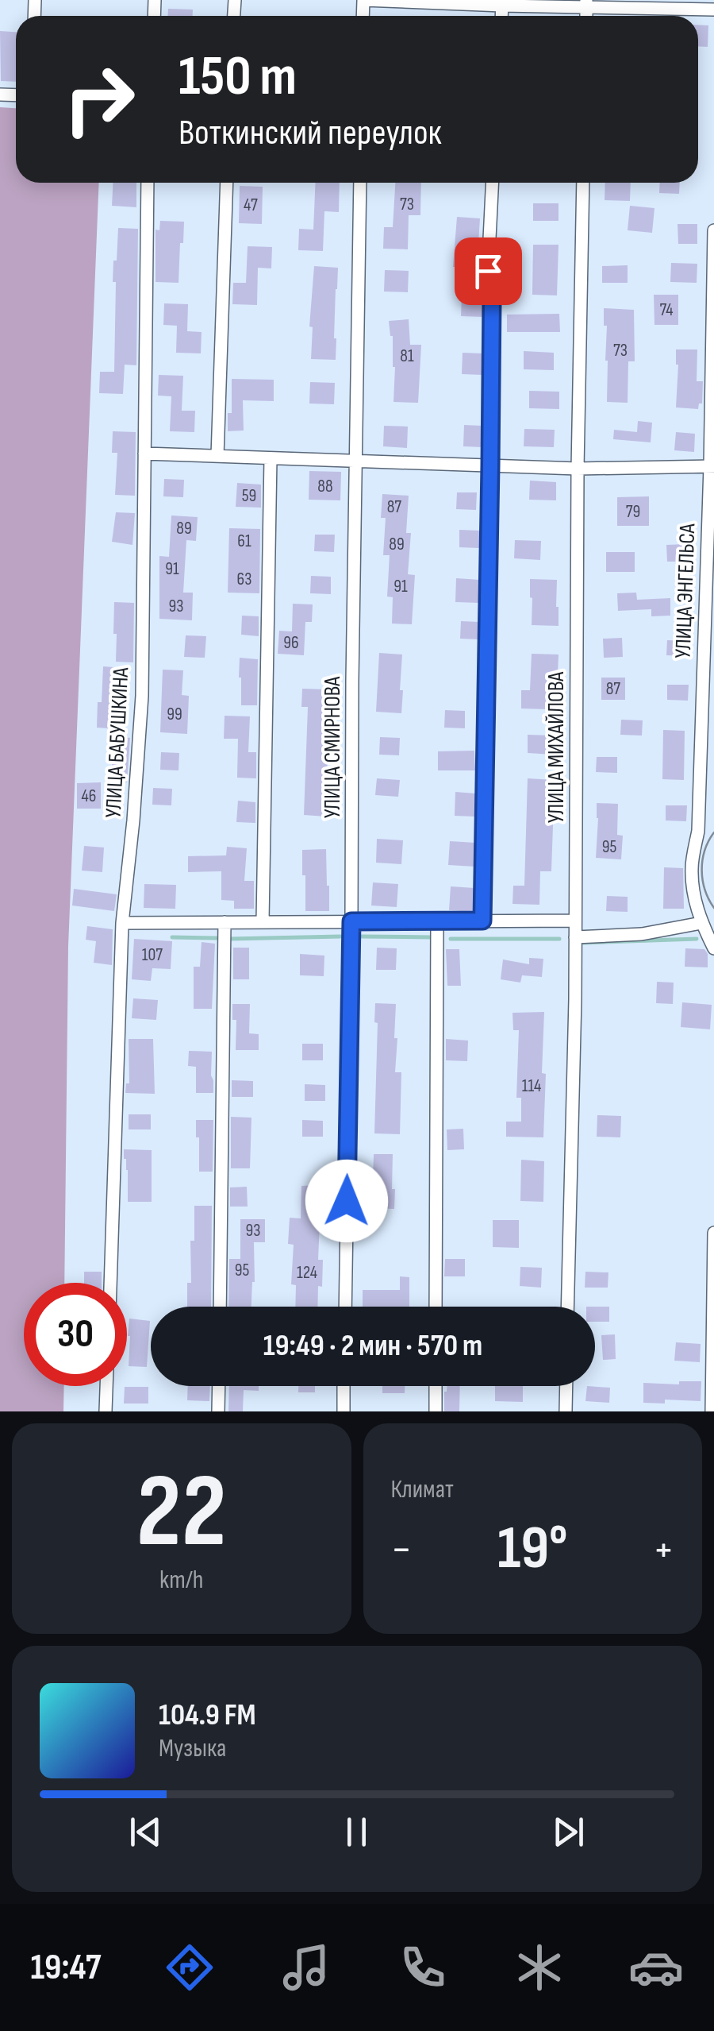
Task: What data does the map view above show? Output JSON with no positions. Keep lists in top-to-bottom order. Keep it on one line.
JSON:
{"streets":{"street":["УЛИЦА ЭНГЕЛЬСА","УЛИЦА БАБУШКИНА","УЛИЦА СМИРНОВА","УЛИЦА МИХАЙЛОВА"]},"house_numbers":["73","47","74","73","81","88","59","87","79","89","61","89","91","63","91","93","96","87","99","46","95","107","114","93","95","124"],"page":{"turn":["150 m","Воткинский переулок"],"limit":"30","trip":"19:49 · 2 мин · 570 m","tile":[["22","km/h"],"Климат"],"heat":["−","19°","+"],"song":["104.9 FM","Музыка"],"tabs":"19:47"}}
